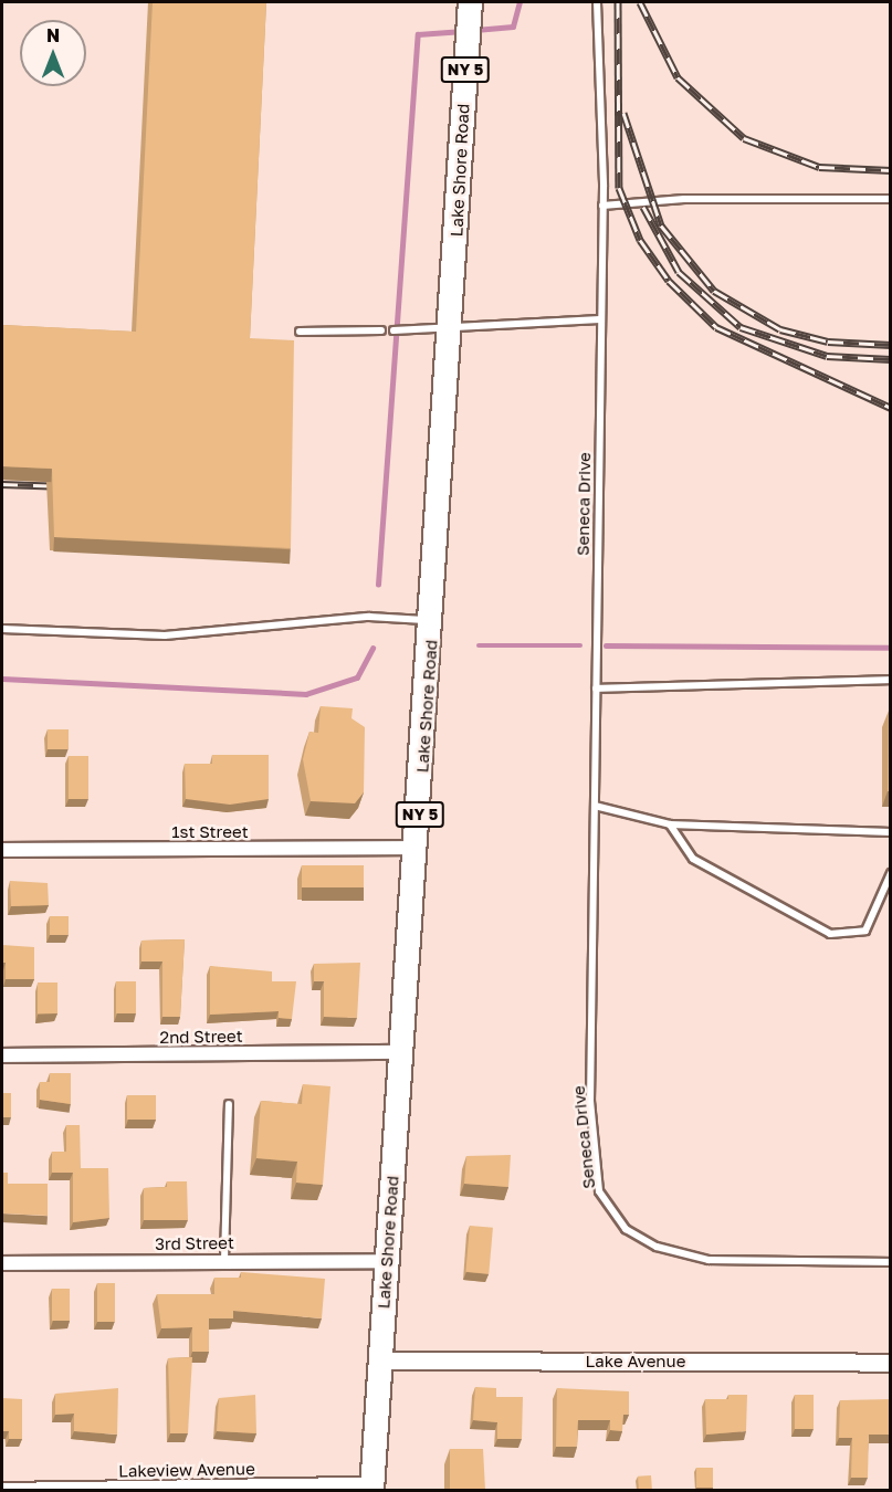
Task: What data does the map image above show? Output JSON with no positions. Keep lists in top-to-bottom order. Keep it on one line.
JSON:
{"streets":{"highway":["NY 5","Lake Shore Road"],"street":["1st Street","2nd Street","3rd Street","Lake Avenue","Lakeview Avenue"],"lane":["Seneca Drive"]},"crossings":[["Lake Shore Road","1st Street"],["Lake Shore Road","2nd Street"],["Lake Shore Road","3rd Street"],["Lake Shore Road","Lake Avenue"],["Lake Shore Road","Lakeview Avenue"]],"north":"top"}
